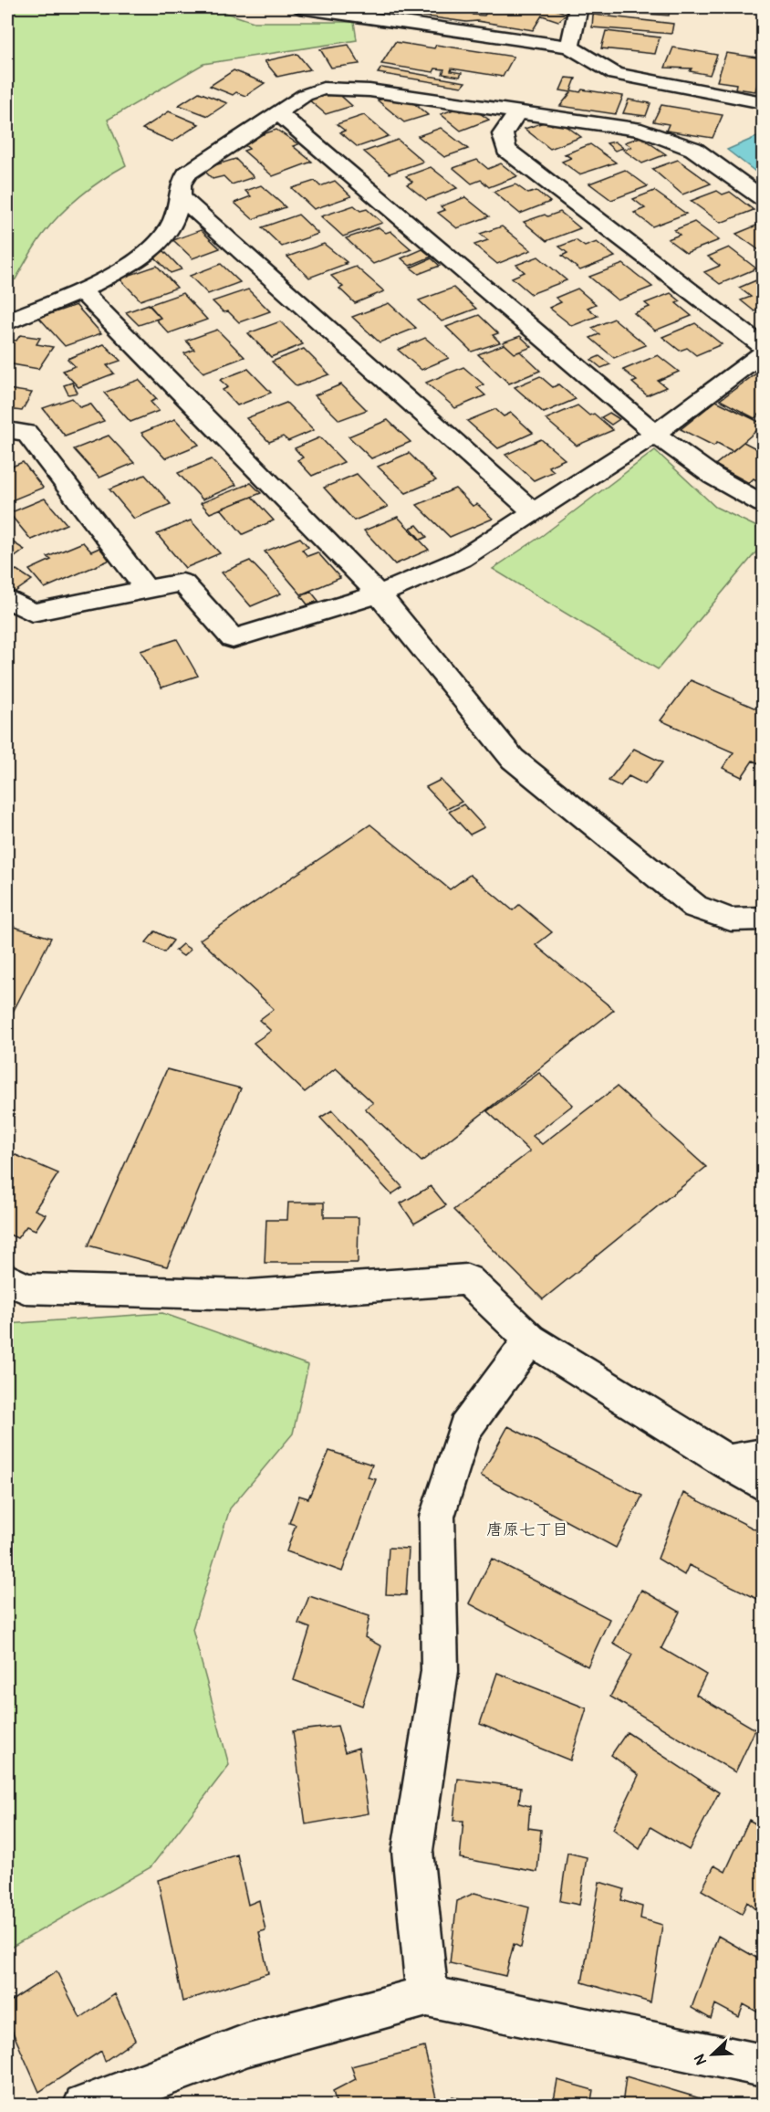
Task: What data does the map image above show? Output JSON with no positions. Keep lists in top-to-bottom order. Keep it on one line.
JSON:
{"districts":["唐原七丁目"],"north":"bottom left"}
